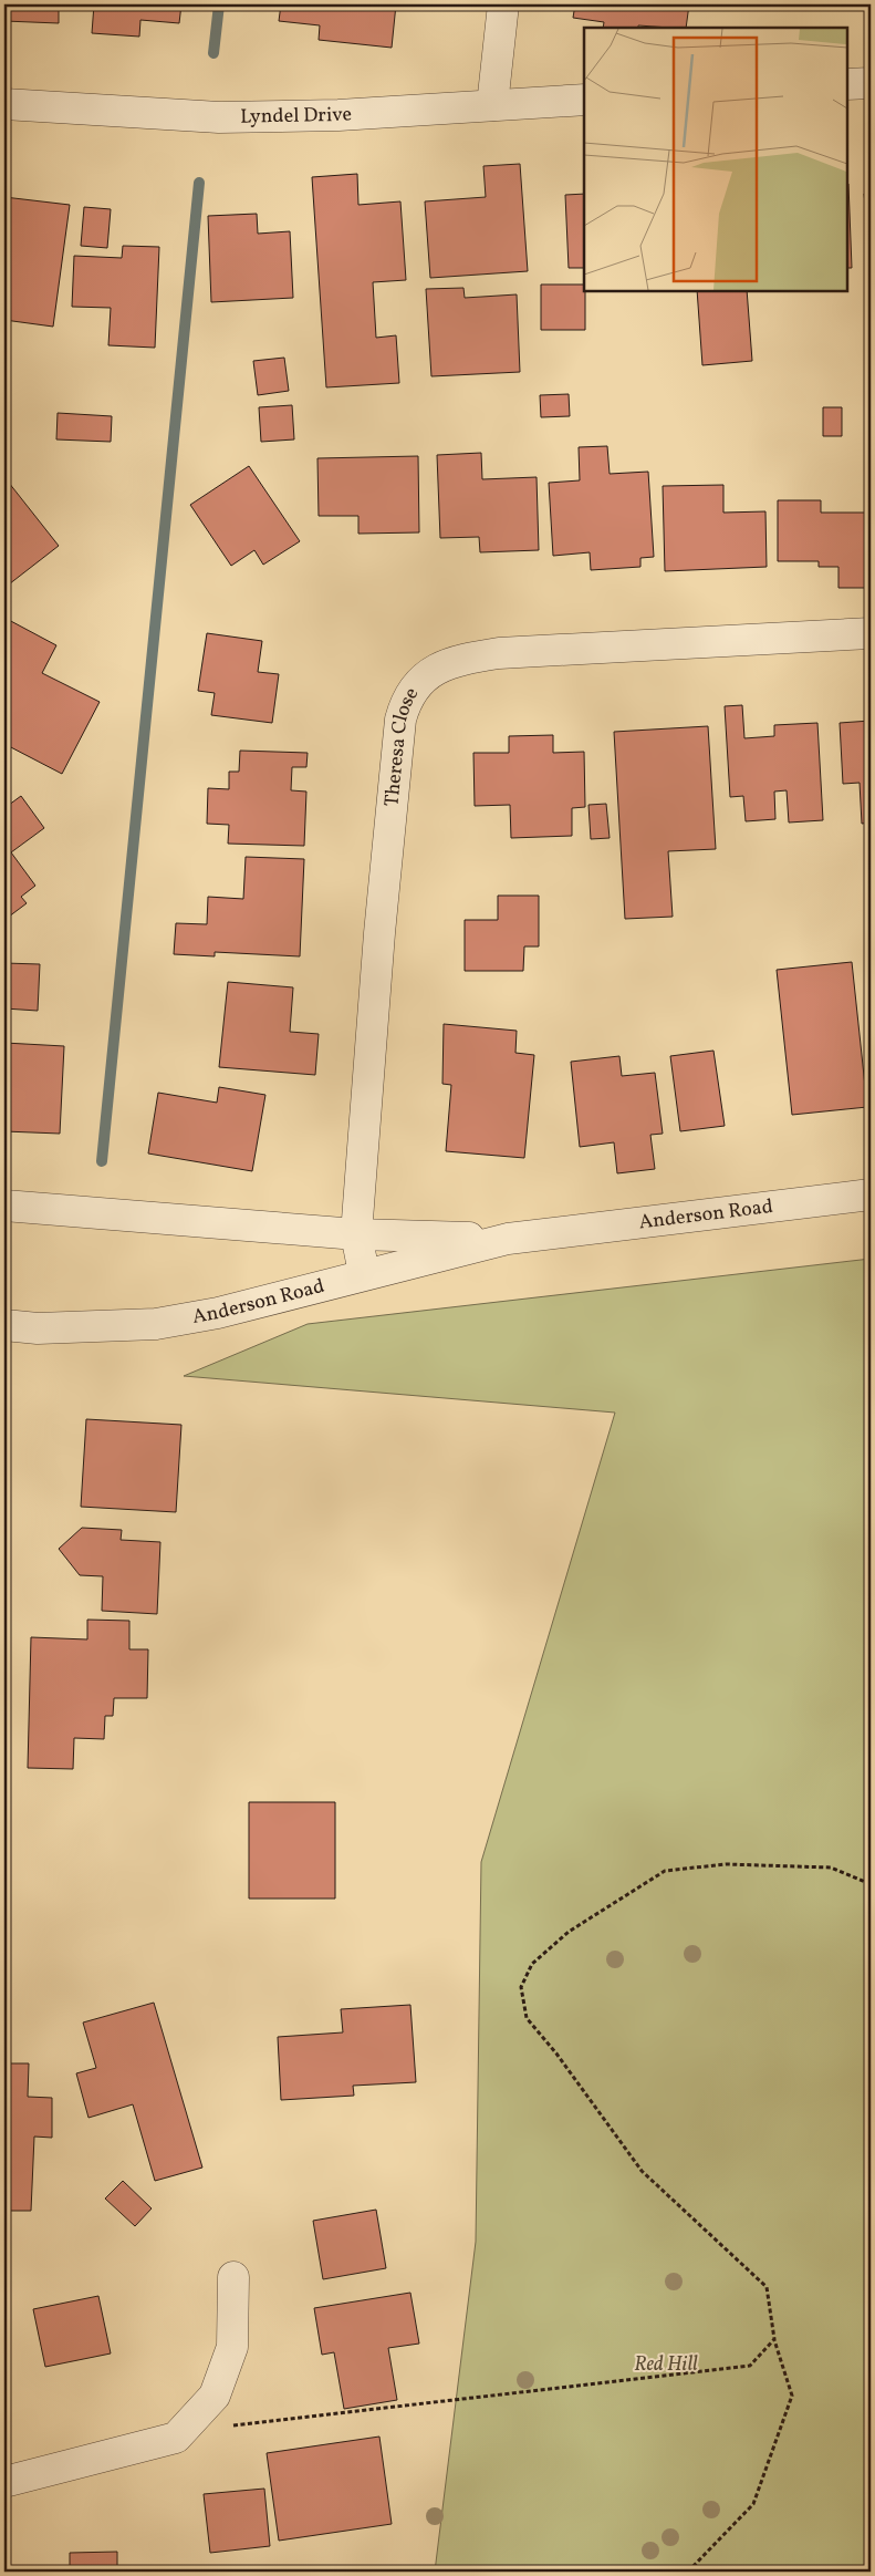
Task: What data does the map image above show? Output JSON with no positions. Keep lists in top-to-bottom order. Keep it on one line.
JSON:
{"streets":{"street":["Lyndel Drive","Theresa Close","Anderson Road"]},"crossings":[["Theresa Close","Anderson Road"]],"parks":["Red Hill"]}
